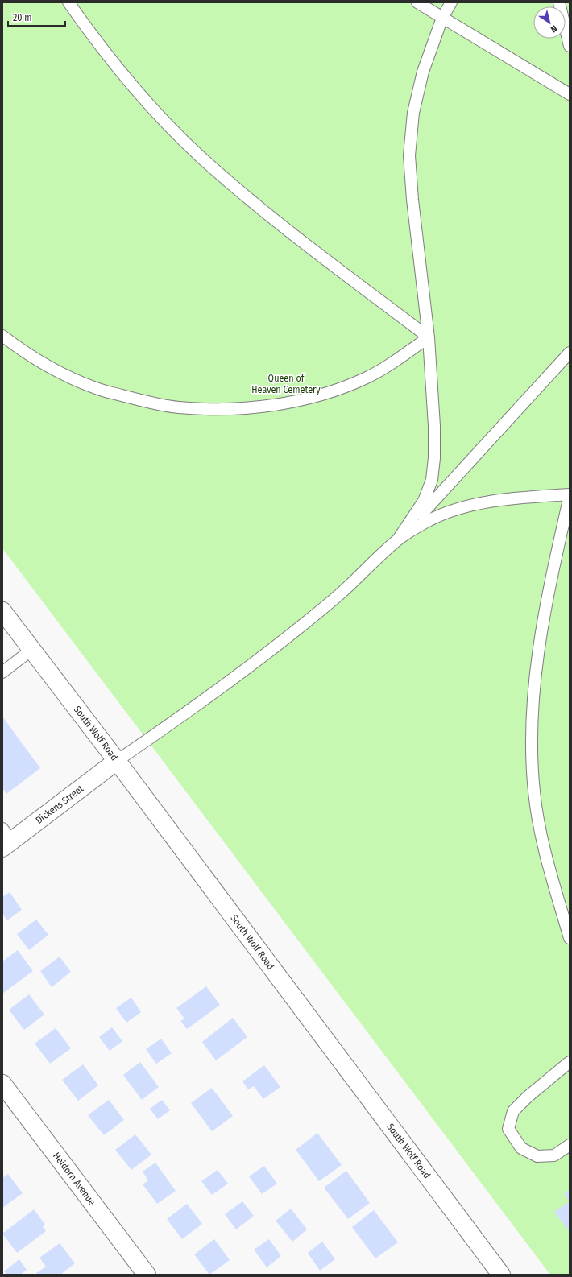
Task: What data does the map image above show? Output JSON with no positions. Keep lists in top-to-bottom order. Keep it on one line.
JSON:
{"streets":{"main road":["South Wolf Road","Dickens Street","Heidorn Avenue"]},"crossings":[["South Wolf Road","Dickens Street"]],"parks":["Queen of Heaven Cemetery"],"scale_bar":"20 m","north":"bottom right"}
